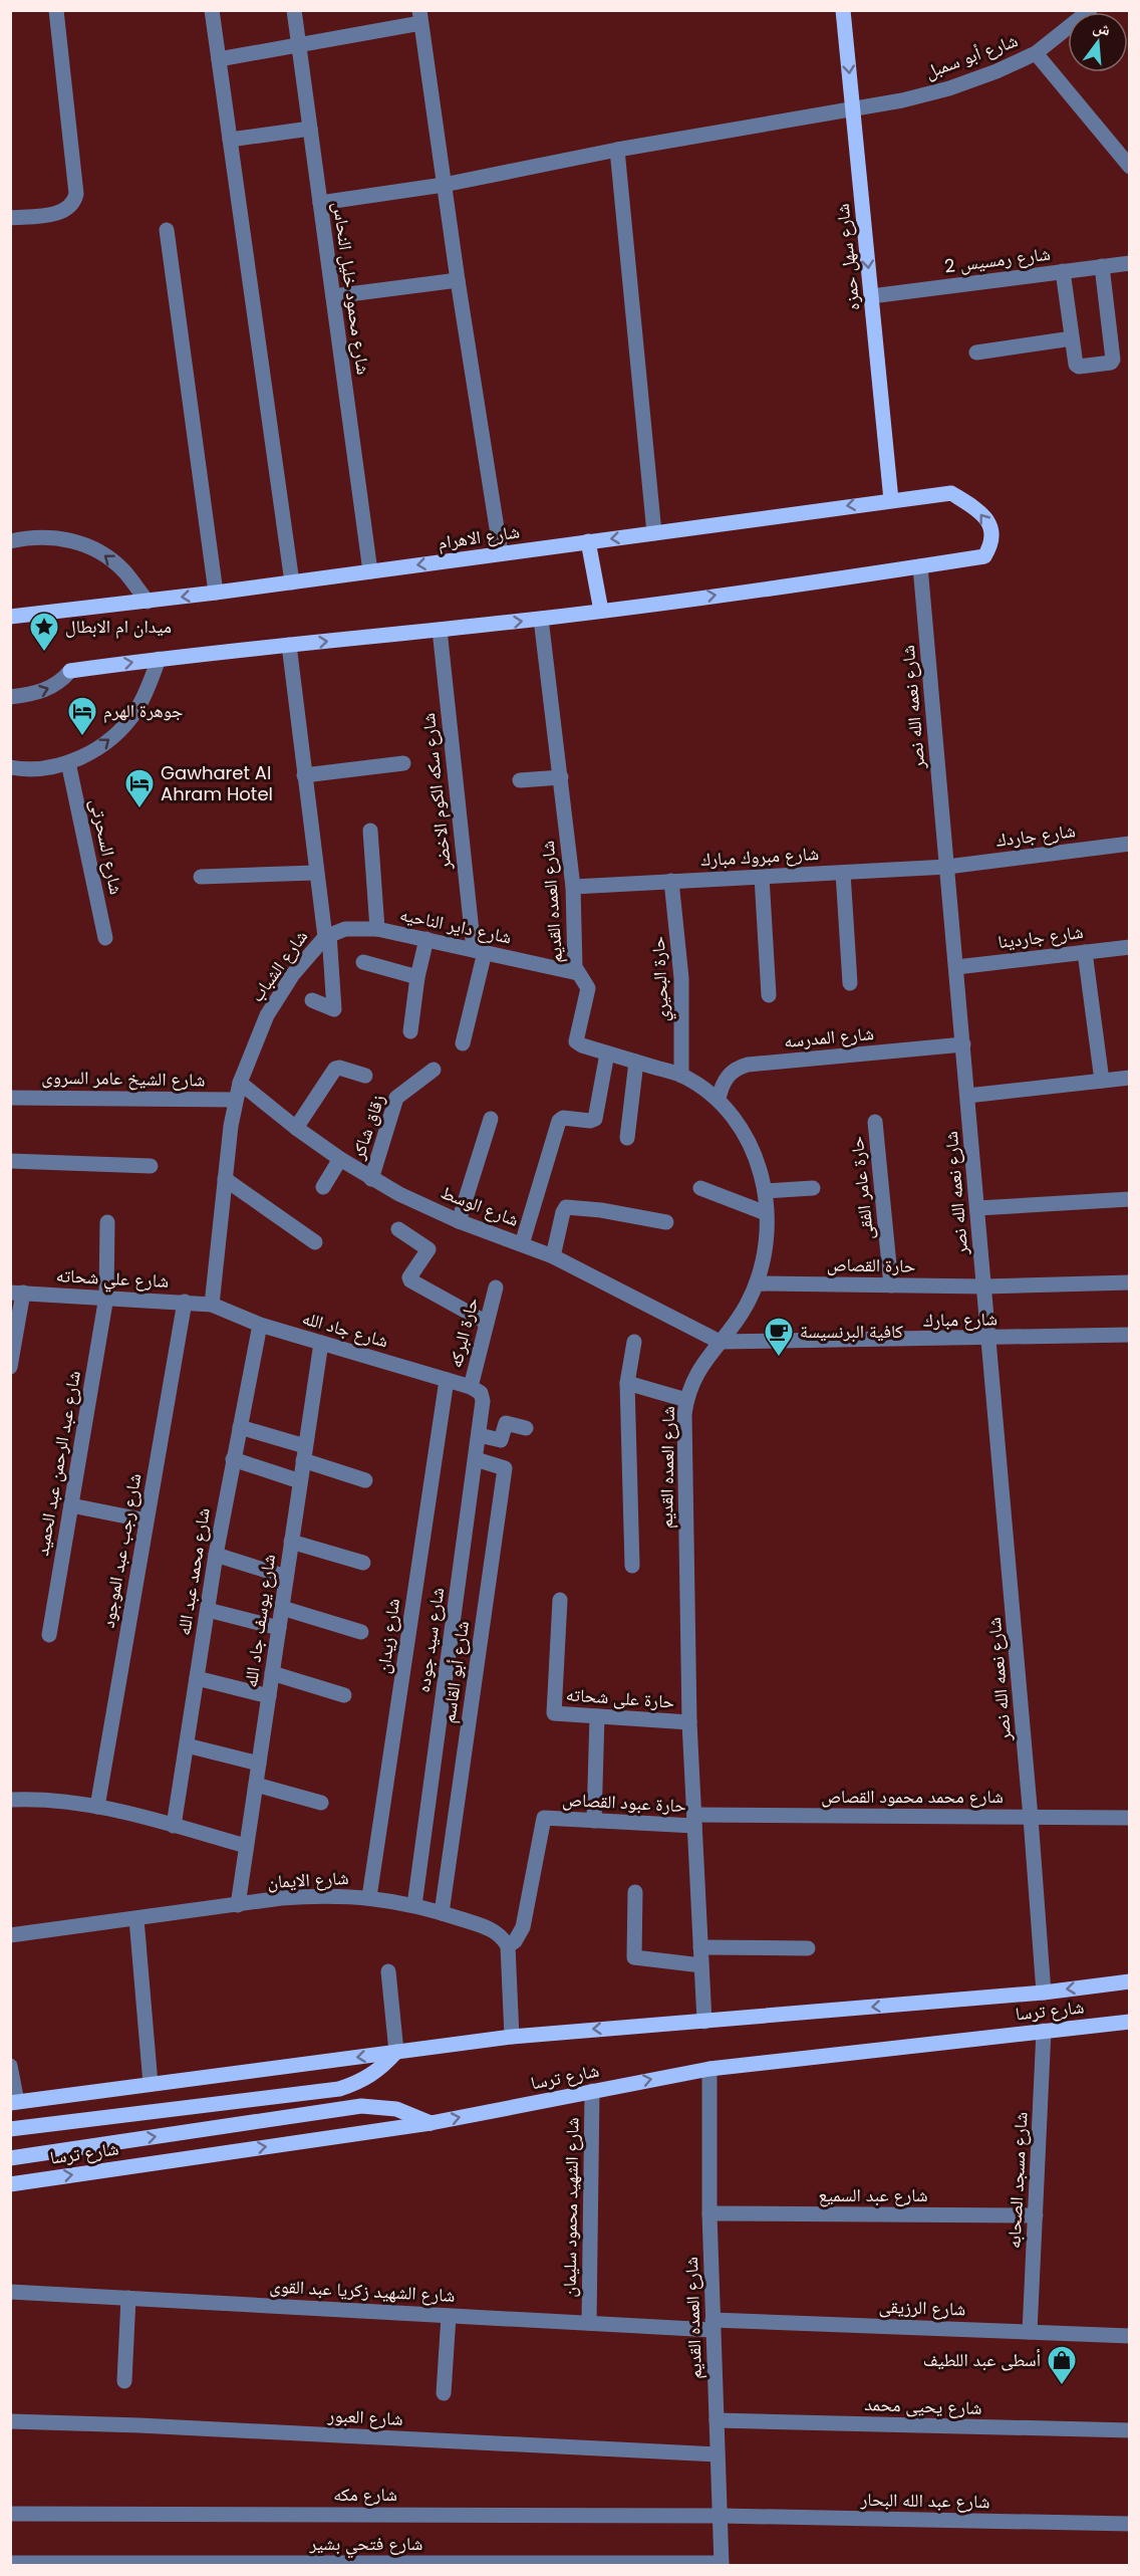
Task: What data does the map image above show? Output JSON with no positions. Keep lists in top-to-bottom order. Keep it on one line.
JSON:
{"streets":{"main road":["شارع سهل حمزه","شارع الاهرام","شارع ترسا"],"street":["شارع أبو سمبل","شارع رمسيس 2","شارع محمود خليل النحاس","شارع نعمه الله نصر","شارع سكه الكوم الاخضر","شارع جاردك","شارع السحرتى","شارع مبروك مبارك","شارع العمده القديم","شارع داير الناحيه","شارع جاردينا","شارع الشباب","حارة البحيري","شارع المدرسه","شارع الشيخ عامر السروى","زقاق شاكر","حارة عامر الفقى","شارع الوسط","حارة القصاص","شارع علي شحاته","شارع مبارك","شارع جاد الله","حارة البركه","شارع عبد الرحمن عبد الحميد","شارع رجب عبد الموجود","شارع محمد عبد الله","شارع يوسف جاد الله","شارع زيدان","شارع سيد جوده","شارع أبو القاسم","حارة على شحاته","شارع محمد محمود القصاص","حارة عبود القصاص","شارع الايمان","شارع مسجد الصحابه","شارع عبد السميع","شارع الشهيد محمود سليمان","شارع الشهيد زكريا عبد القوى","شارع الرزيقى","شارع يحيى محمد","شارع العبور","شارع مكه","شارع عبد الله البحار","شارع فتحي بشير"]},"crossings":[["شارع أبو سمبل","شارع سهل حمزه"],["شارع أبو سمبل","شارع محمود خليل النحاس"],["شارع سهل حمزه","شارع رمسيس 2"],["شارع سهل حمزه","شارع الاهرام"],["شارع محمود خليل النحاس","شارع الاهرام"],["شارع الاهرام","شارع نعمه الله نصر"],["شارع نعمه الله نصر","شارع جاردك"],["شارع نعمه الله نصر","شارع مبروك مبارك"],["شارع نعمه الله نصر","شارع جاردينا"],["شارع نعمه الله نصر","شارع المدرسه"],["شارع نعمه الله نصر","حارة القصاص"],["شارع نعمه الله نصر","شارع مبارك"],["شارع نعمه الله نصر","شارع محمد محمود القصاص"],["شارع نعمه الله نصر","شارع ترسا"],["شارع سكه الكوم الاخضر","شارع داير الناحيه"],["شارع جاردك","شارع مبروك مبارك"],["شارع مبروك مبارك","شارع العمده القديم"],["شارع مبروك مبارك","حارة البحيري"],["شارع العمده القديم","شارع داير الناحيه"],["شارع العمده القديم","حارة البحيري"],["شارع العمده القديم","شارع المدرسه"],["شارع العمده القديم","شارع الوسط"],["شارع العمده القديم","حارة القصاص"],["شارع العمده القديم","شارع مبارك"],["شارع العمده القديم","حارة على شحاته"],["شارع العمده القديم","شارع محمد محمود القصاص"],["شارع العمده القديم","حارة عبود القصاص"],["شارع العمده القديم","شارع ترسا"],["شارع العمده القديم","شارع عبد السميع"],["شارع العمده القديم","شارع الشهيد زكريا عبد القوى"],["شارع العمده القديم","شارع الرزيقى"],["شارع العمده القديم","شارع يحيى محمد"],["شارع العمده القديم","شارع العبور"],["شارع العمده القديم","شارع مكه"],["شارع العمده القديم","شارع عبد الله البحار"],["شارع العمده القديم","شارع فتحي بشير"],["شارع داير الناحيه","شارع الشباب"],["شارع الشباب","شارع الشيخ عامر السروى"],["شارع الشباب","شارع الوسط"],["شارع الشباب","شارع علي شحاته"],["شارع الشباب","شارع جاد الله"],["زقاق شاكر","شارع الوسط"],["حارة عامر الفقى","حارة القصاص"],["شارع الوسط","شارع مبارك"],["شارع علي شحاته","شارع جاد الله"],["شارع علي شحاته","شارع عبد الرحمن عبد الحميد"],["شارع علي شحاته","شارع رجب عبد الموجود"],["شارع جاد الله","حارة البركه"],["شارع جاد الله","شارع محمد عبد الله"],["شارع جاد الله","شارع يوسف جاد الله"],["شارع جاد الله","شارع زيدان"],["شارع جاد الله","شارع سيد جوده"],["حارة البركه","شارع سيد جوده"],["شارع يوسف جاد الله","شارع الايمان"],["شارع زيدان","شارع الايمان"],["شارع سيد جوده","شارع أبو القاسم"],["شارع سيد جوده","شارع الايمان"],["شارع أبو القاسم","شارع الايمان"],["شارع محمد محمود القصاص","حارة عبود القصاص"],["حارة عبود القصاص","شارع الايمان"],["شارع ترسا","شارع مسجد الصحابه"],["شارع ترسا","شارع الشهيد محمود سليمان"],["شارع مسجد الصحابه","شارع عبد السميع"],["شارع مسجد الصحابه","شارع الرزيقى"],["شارع الشهيد محمود سليمان","شارع الشهيد زكريا عبد القوى"],["شارع الشهيد زكريا عبد القوى","شارع الرزيقى"],["شارع مكه","شارع عبد الله البحار"]],"one_way":["شارع سهل حمزه"],"places":{"place":["ميدان ام الابطال"],"hotel":["جوهرة الهرم","Gawharet Al Ahram Hotel"],"cafe":["كافية البرنسيسة"],"shop":["أسطى عبد اللطيف"]},"north":"top"}
